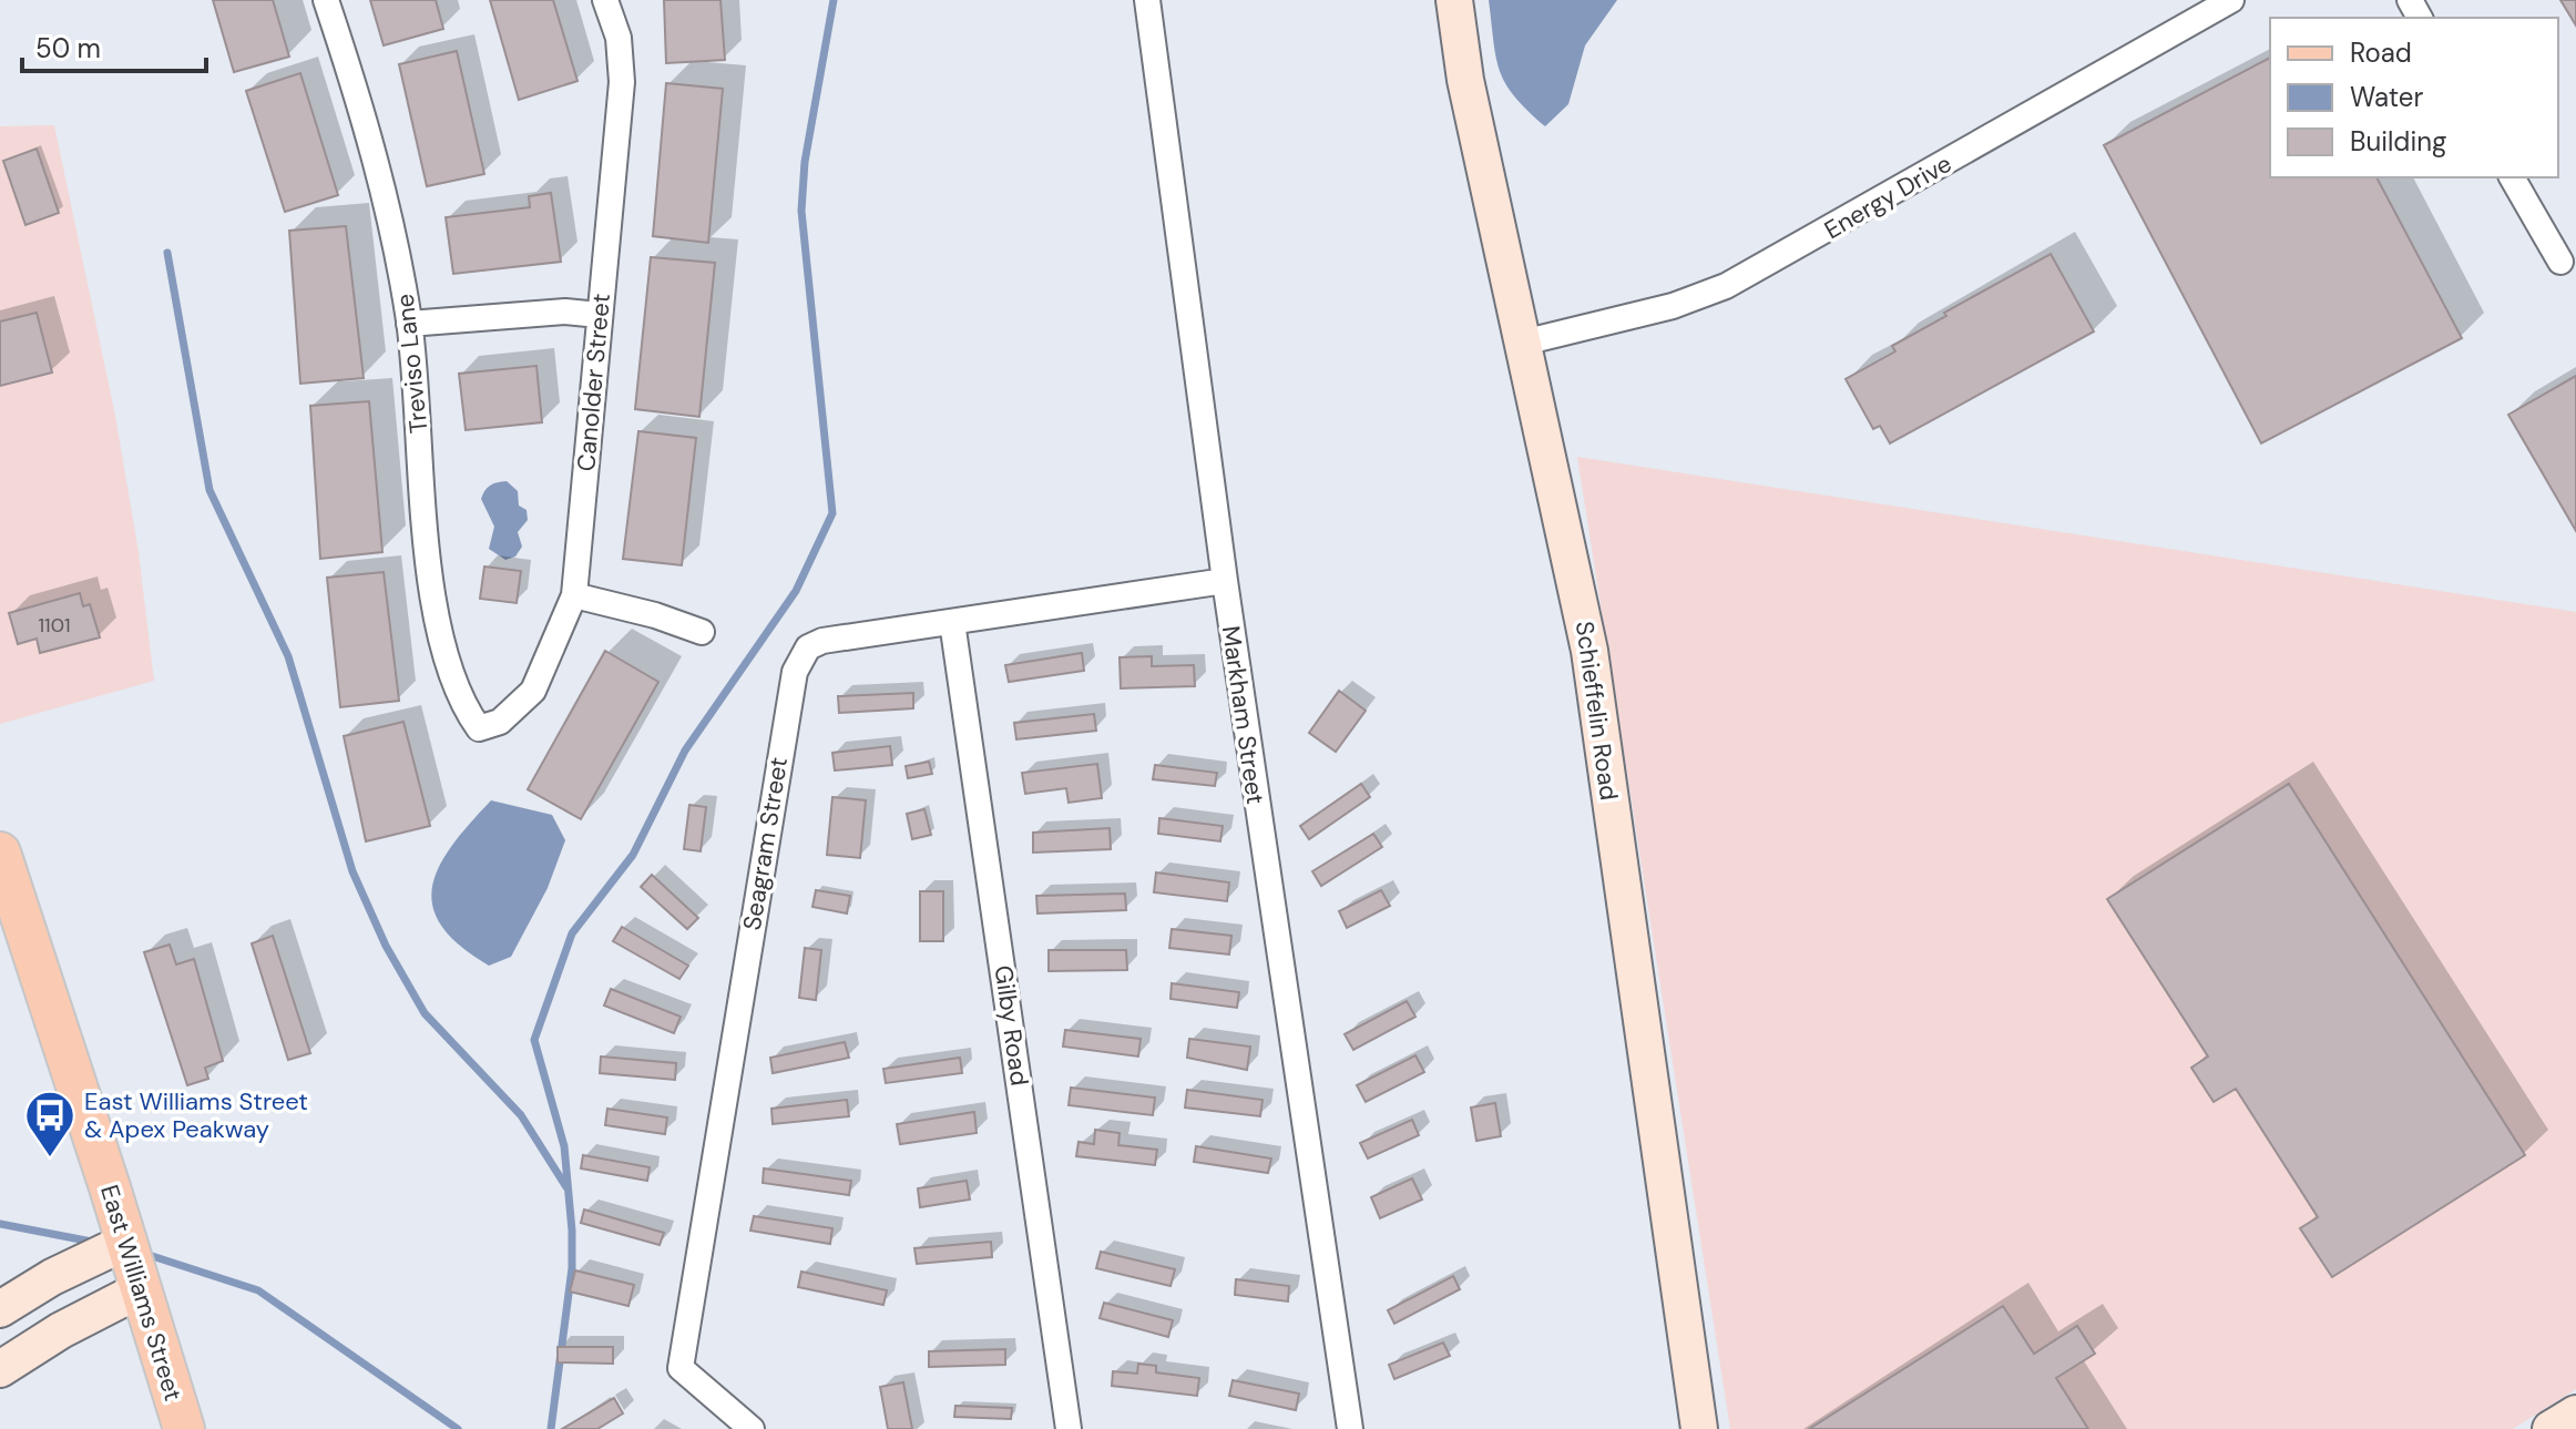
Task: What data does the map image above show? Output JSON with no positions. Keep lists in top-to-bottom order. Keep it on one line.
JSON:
{"streets":{"main road":["East Williams Street"],"street":["Energy Drive","Treviso Lane","Canolder Street","Schieffelin Road","Markham Street","Seagram Street","Gilby Road"]},"crossings":[["Energy Drive","Schieffelin Road"],["Treviso Lane","Canolder Street"],["Markham Street","Seagram Street"],["Seagram Street","Gilby Road"]],"places":{"bus stop":["East Williams Street & Apex Peakway"]},"house_numbers":["1101"],"legend":["Road","Water","Building"],"scale_bar":"50 m"}
